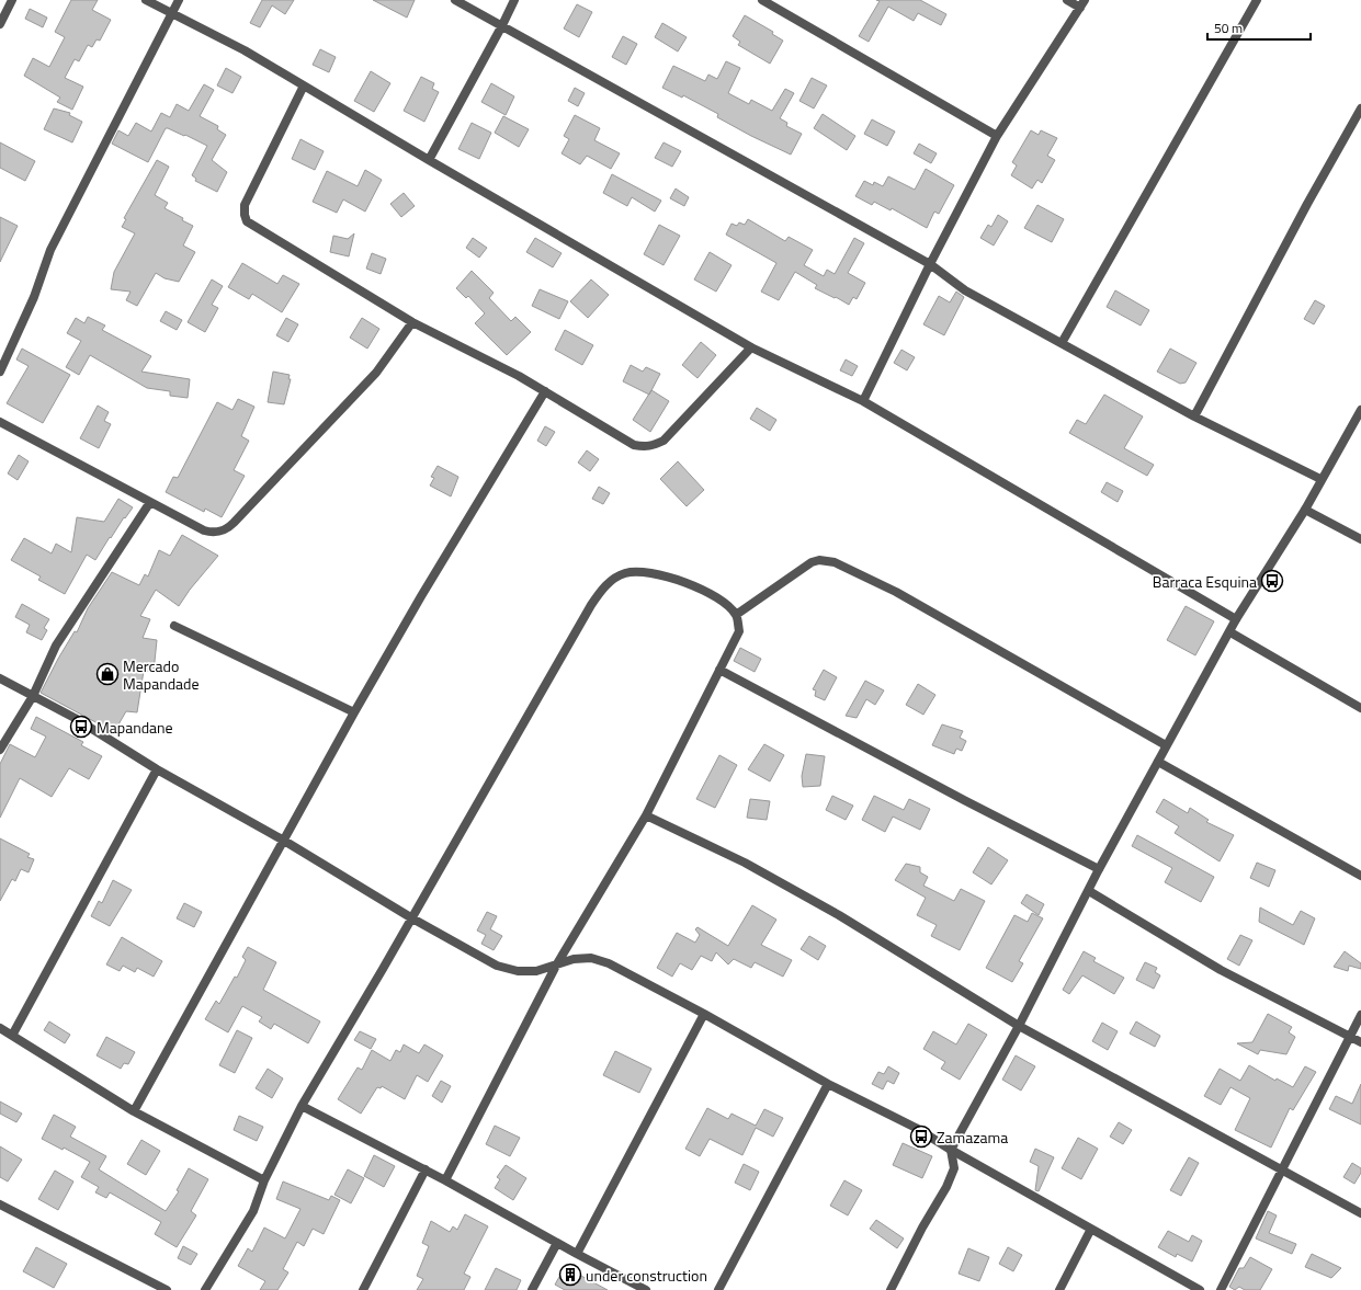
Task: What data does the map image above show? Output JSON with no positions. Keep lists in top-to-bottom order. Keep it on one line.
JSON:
{"places":{"bus stop":["Barraca Esquina","Mapandane","Zamazama"],"shop":["Mercado Mapandade"],"building":["under construction"]},"scale_bar":"50 m"}
